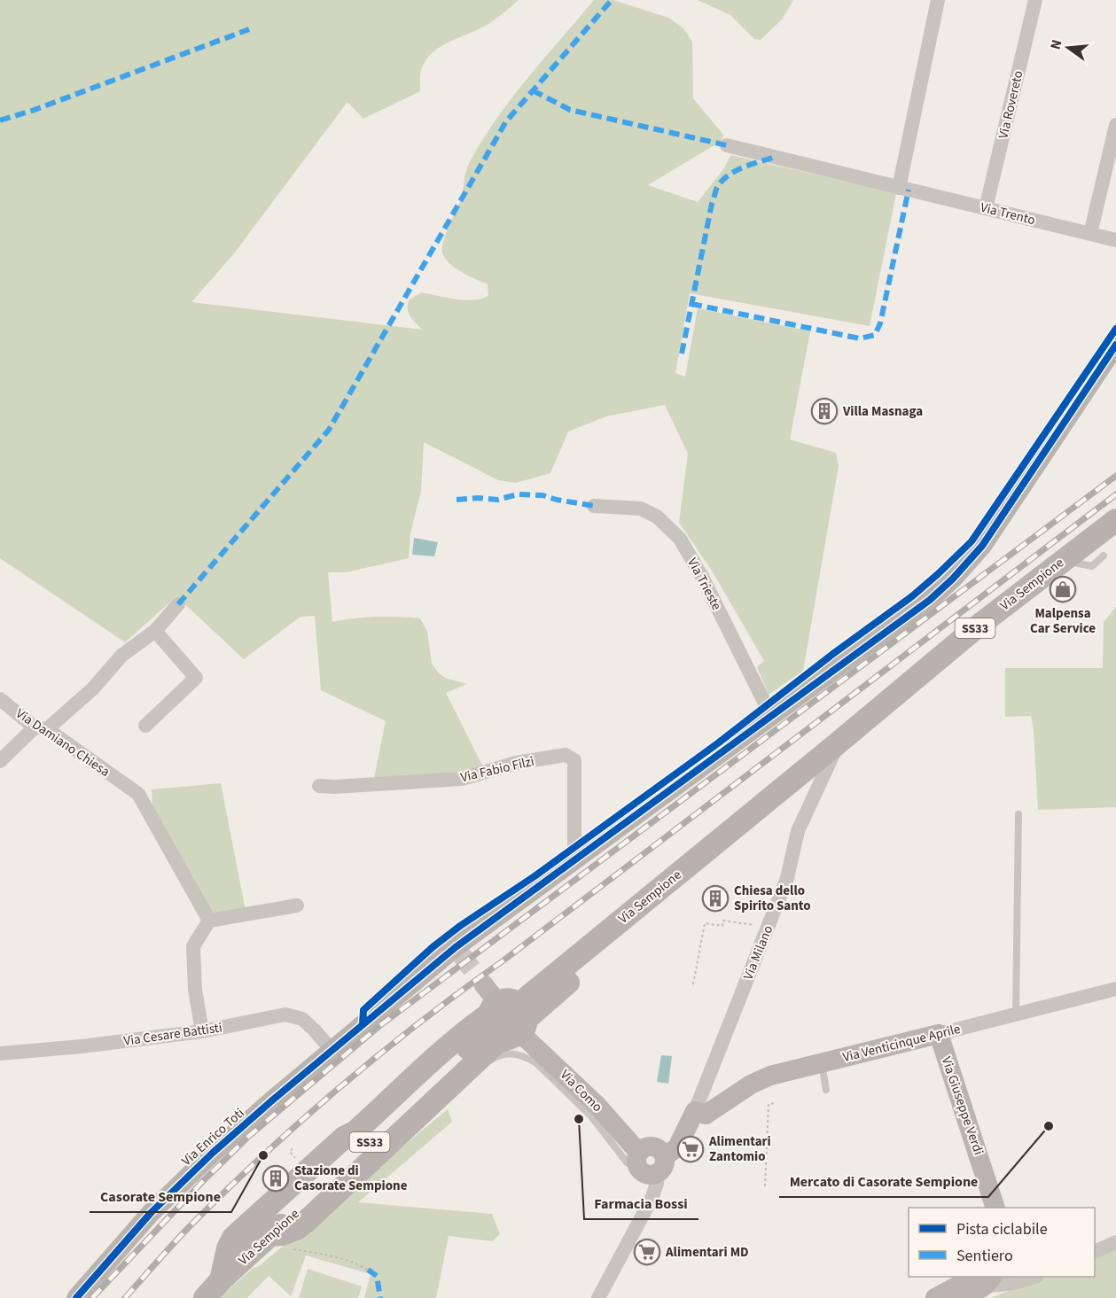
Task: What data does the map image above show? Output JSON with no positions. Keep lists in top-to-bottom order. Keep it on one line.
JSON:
{"streets":{"main road":["Via Sempione","SS33"],"street":["Via Rovereto","Via Trento","Via Trieste","Via Damiano Chiesa","Via Fabio Filzi","Via Milano","Via Cesare Battisti","Via Venticinque Aprile","Via Como","Via Giuseppe Verdi","Via Enrico Toti"]},"crossings":[["Via Rovereto","Via Trento"],["Via Sempione","Via Milano"],["Via Milano","Via Venticinque Aprile"],["Via Milano","Via Como"],["Via Cesare Battisti","Via Enrico Toti"],["Via Venticinque Aprile","Via Giuseppe Verdi"]],"places":{"building":["Villa Masnaga","Chiesa dello Spirito Santo","Stazione di Casorate Sempione"],"shop":["Malpensa Car Service"],"other":["Farmacia Bossi","Mercato di Casorate Sempione","Casorate Sempione"],"supermarket":["Alimentari Zantomio","Alimentari MD"]},"legend":["Pista ciclabile","Sentiero"],"north":"left"}
